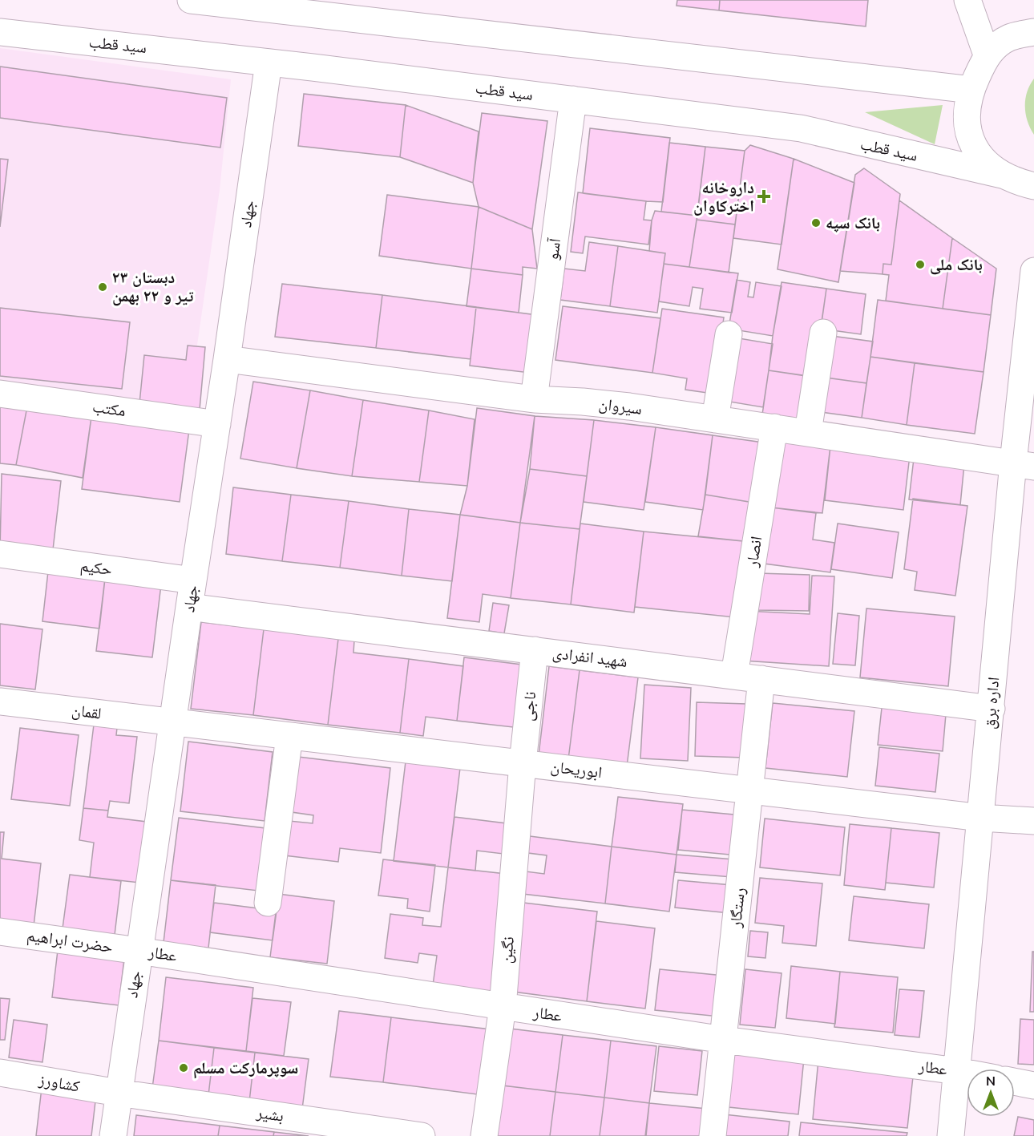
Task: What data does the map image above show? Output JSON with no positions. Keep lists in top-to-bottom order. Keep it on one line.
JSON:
{"streets":{"street":["سید قطب","جهاد","آسو","سیروان","مکتب","انصار","حکیم","شهید انفرادی","اداره برق","ناجی","لقمان","ابوریحان","رستگار","حضرت ابراهیم","نگین","عطار","کشاورز","بشیر"]},"crossings":[["سید قطب","جهاد"],["سید قطب","آسو"],["جهاد","سیروان"],["جهاد","مکتب"],["جهاد","حکیم"],["جهاد","شهید انفرادی"],["جهاد","لقمان"],["جهاد","ابوریحان"],["جهاد","حضرت ابراهیم"],["جهاد","عطار"],["جهاد","کشاورز"],["جهاد","بشیر"],["آسو","سیروان"],["سیروان","انصار"],["سیروان","اداره برق"],["انصار","شهید انفرادی"],["شهید انفرادی","اداره برق"],["شهید انفرادی","ناجی"],["شهید انفرادی","رستگار"],["اداره برق","ابوریحان"],["اداره برق","عطار"],["ناجی","ابوریحان"],["ناجی","نگین"],["لقمان","ابوریحان"],["ابوریحان","رستگار"],["ابوریحان","نگین"],["رستگار","عطار"],["حضرت ابراهیم","عطار"],["نگین","عطار"],["کشاورز","بشیر"]],"places":{"health":["داروخانه اخترکاوان"],"other":["بانک سپه","بانک ملی","دبستان ٢٣ تیر و ۲۲ بهمن","سوپرمارکت مسلم"]},"north":"top"}
